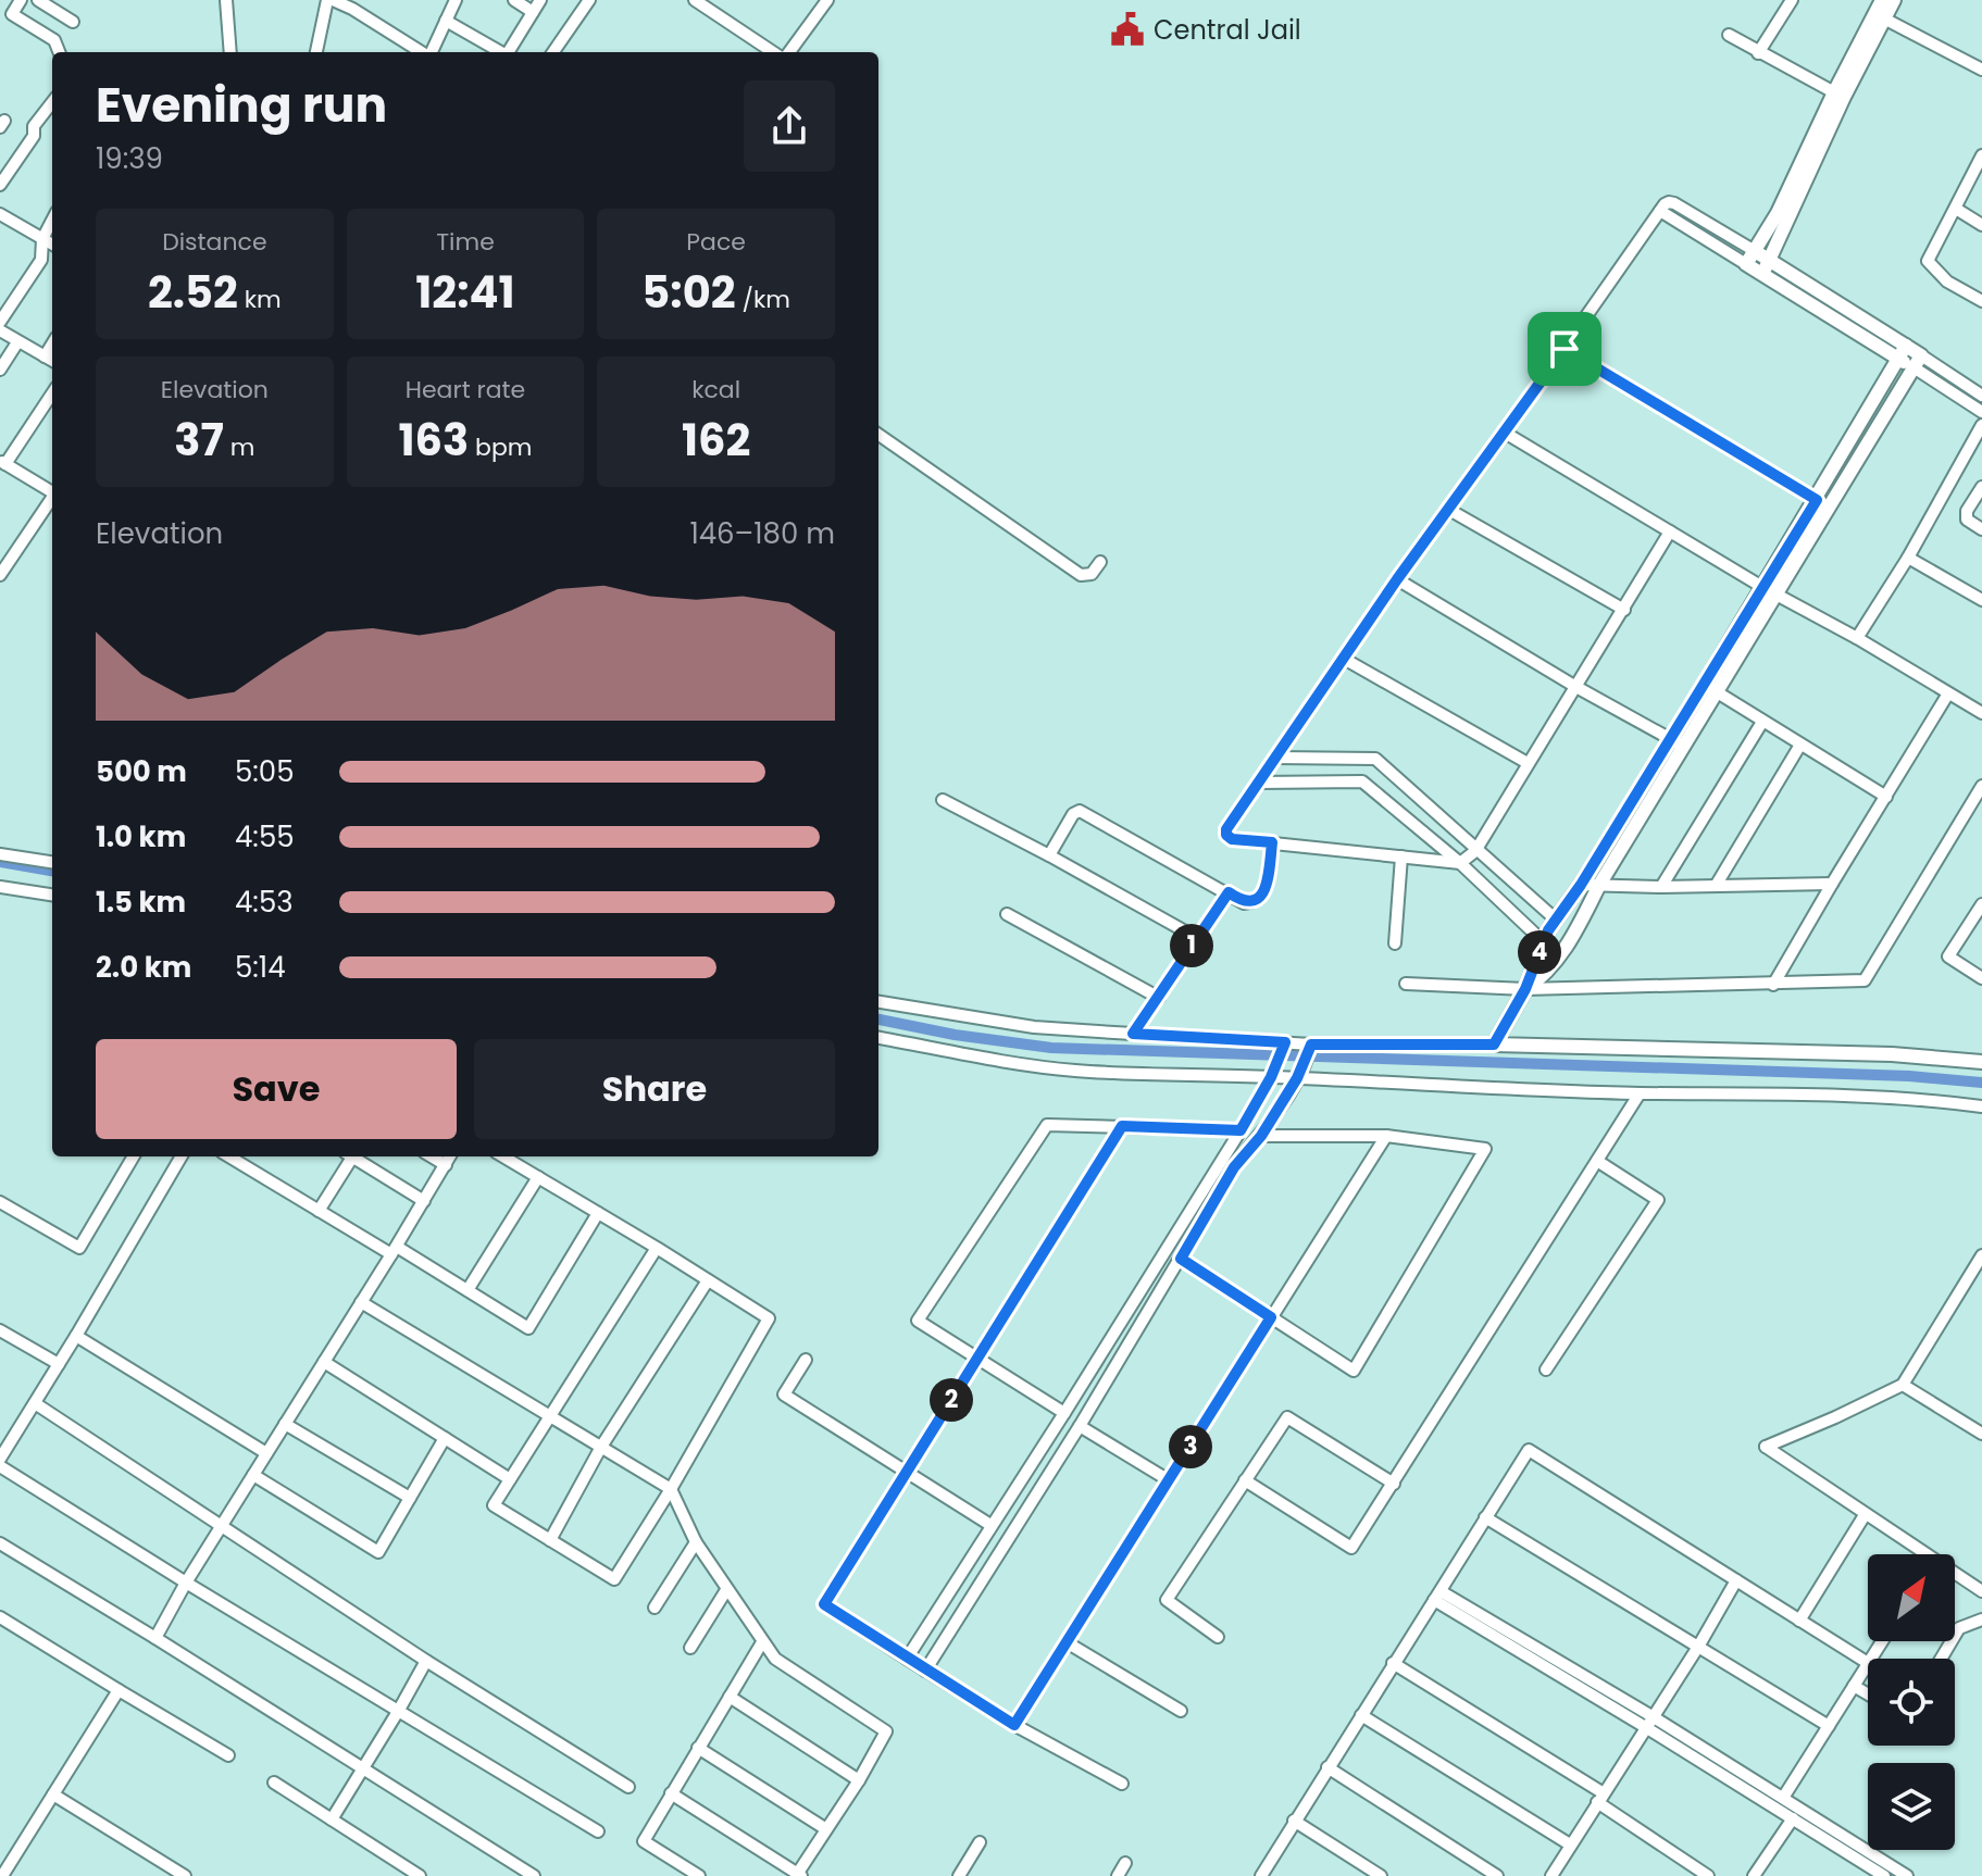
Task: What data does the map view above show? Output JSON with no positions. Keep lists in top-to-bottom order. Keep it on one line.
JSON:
{"places":{"public building":["Central Jail"]},"north":"top right","page":{"heading":["Evening run","19:39"],"stats":[["Distance","2.52 km"],["Time","12:41"],["Pace","5:02 /km"],["Elevation","37 m"],["Heart rate","163 bpm"],["kcal","162"]],"chart":["Elevation","146–180 m"],"list":[{"name":"500 m","note":"5:05"},{"name":"1.0 km","note":"4:55"},{"name":"1.5 km","note":"4:53"},{"name":"2.0 km","note":"5:14"}],"pins":["1","4","2","3"],"buttons":["Save","Share"]}}
